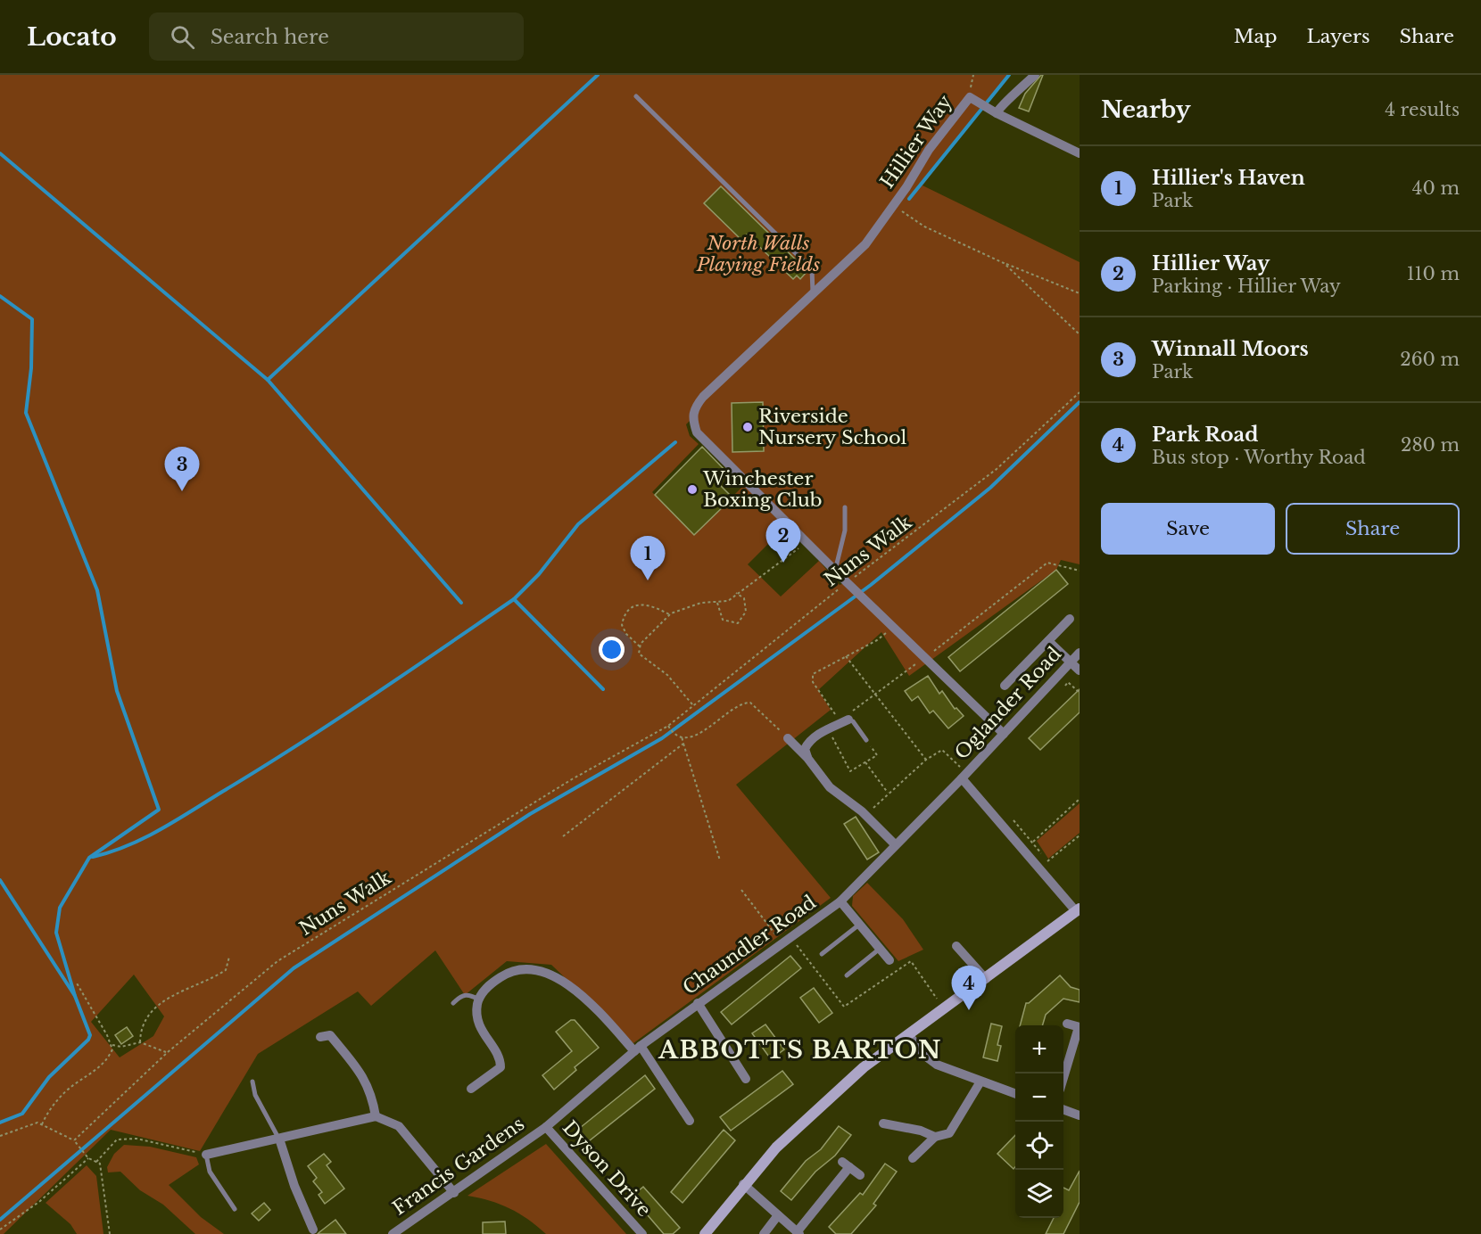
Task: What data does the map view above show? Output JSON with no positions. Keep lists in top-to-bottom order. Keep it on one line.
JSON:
{"streets":{"street":["Hillier Way","Oglander Road","Chaundler Road","Francis Gardens","Dyson Drive"],"path":["Nuns Walk"]},"crossings":[["Hillier Way","Nuns Walk"],["Hillier Way","Oglander Road"],["Oglander Road","Chaundler Road"],["Chaundler Road","Francis Gardens"],["Chaundler Road","Dyson Drive"],["Francis Gardens","Dyson Drive"]],"districts":["ABBOTTS BARTON"],"parks":["North Walls Playing Fields"],"places":["Riverside Nursery School","Winchester Boxing Club"],"page":{"header":"Locato","search":"Search here","nav":["Map","Layers","Share"],"heading":["Nearby","4 results"],"list":[{"mark":"1","name":"Hillier's Haven","note":"Park","value":"40 m"},{"mark":"2","name":"Hillier Way","note":"Parking · Hillier Way","value":"110 m"},{"mark":"3","name":"Winnall Moors","note":"Park","value":"260 m"},{"mark":"4","name":"Park Road","note":"Bus stop · Worthy Road","value":"280 m"}],"pins":["3","2","1","4"],"buttons":["Save","Share"],"map_buttons":["+","−"]}}
